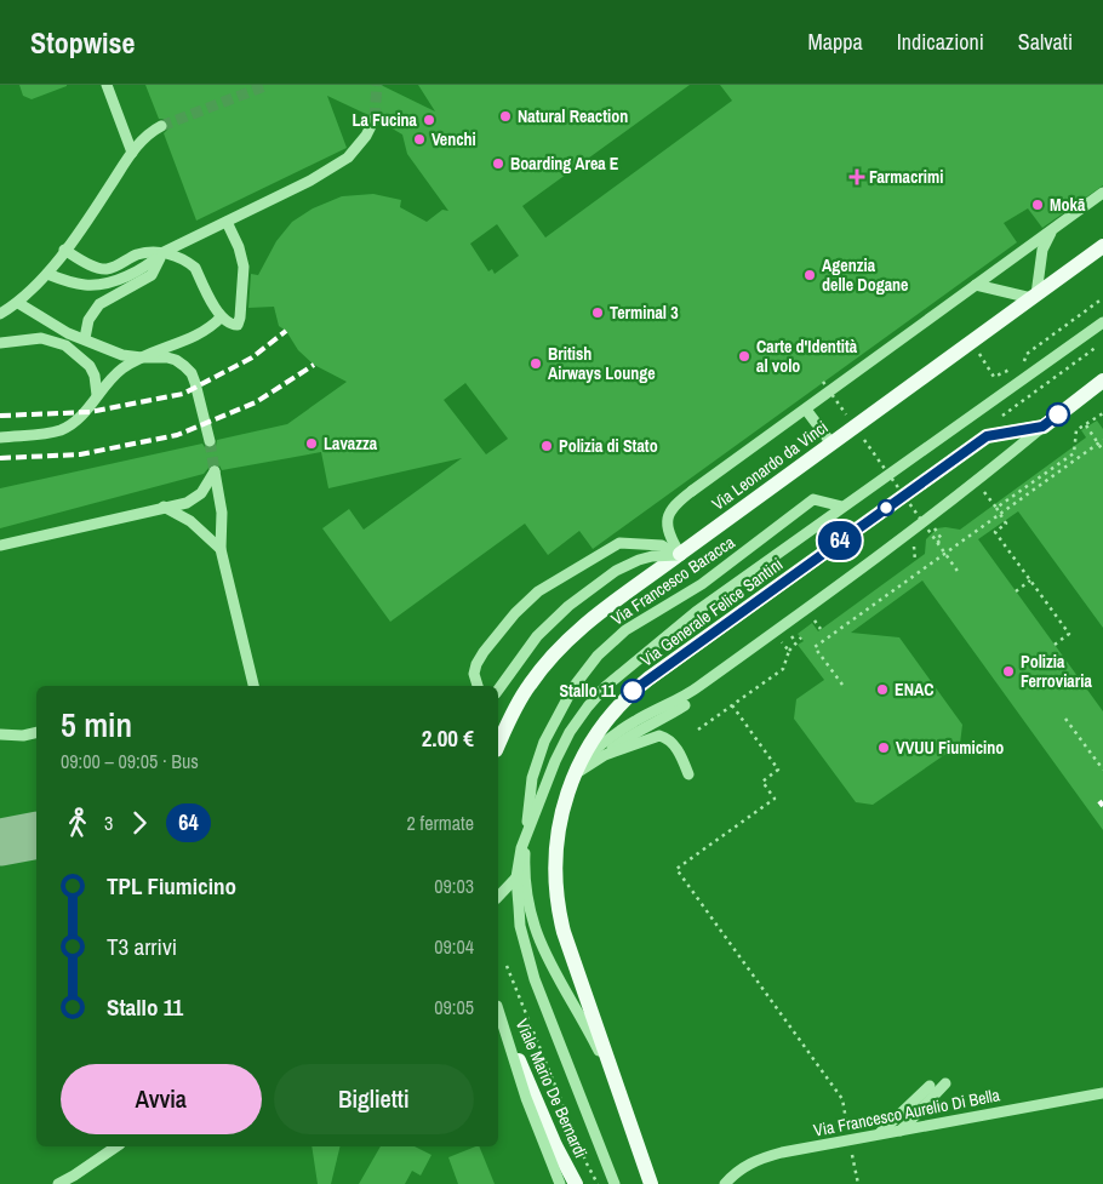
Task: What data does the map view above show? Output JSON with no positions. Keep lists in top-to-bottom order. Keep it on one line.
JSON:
{"streets":{"main road":["Via Leonardo da Vinci","Via Generale Felice Santini","Viale Mario De Bernardi"],"street":["Via Francesco Baracca","Via Francesco Aurelio Di Bella"]},"places":{"other":["Natural Reaction","La Fucina","Venchi","Boarding Area E","Mokā","Agenzia delle Dogane","Terminal 3","Carte d'Identità al volo","British Airways Lounge","Lavazza","Polizia di Stato","Polizia Ferroviaria","ENAC","Stallo 11","VVUU Fiumicino"],"health":["Farmacrimi"]},"lines":["bus line 64"],"page":{"header":"Stopwise","nav":["Mappa","Indicazioni","Salvati"],"on_map":"64","heading":["5 min","09:00 – 09:05 · Bus","2.00 €"],"legs":["3","64","2 fermate"],"list":[{"name":"TPL Fiumicino","value":"09:03"},{"name":"T3 arrivi","value":"09:04"},{"name":"Stallo 11","value":"09:05"}],"buttons":["Avvia","Biglietti"]}}
